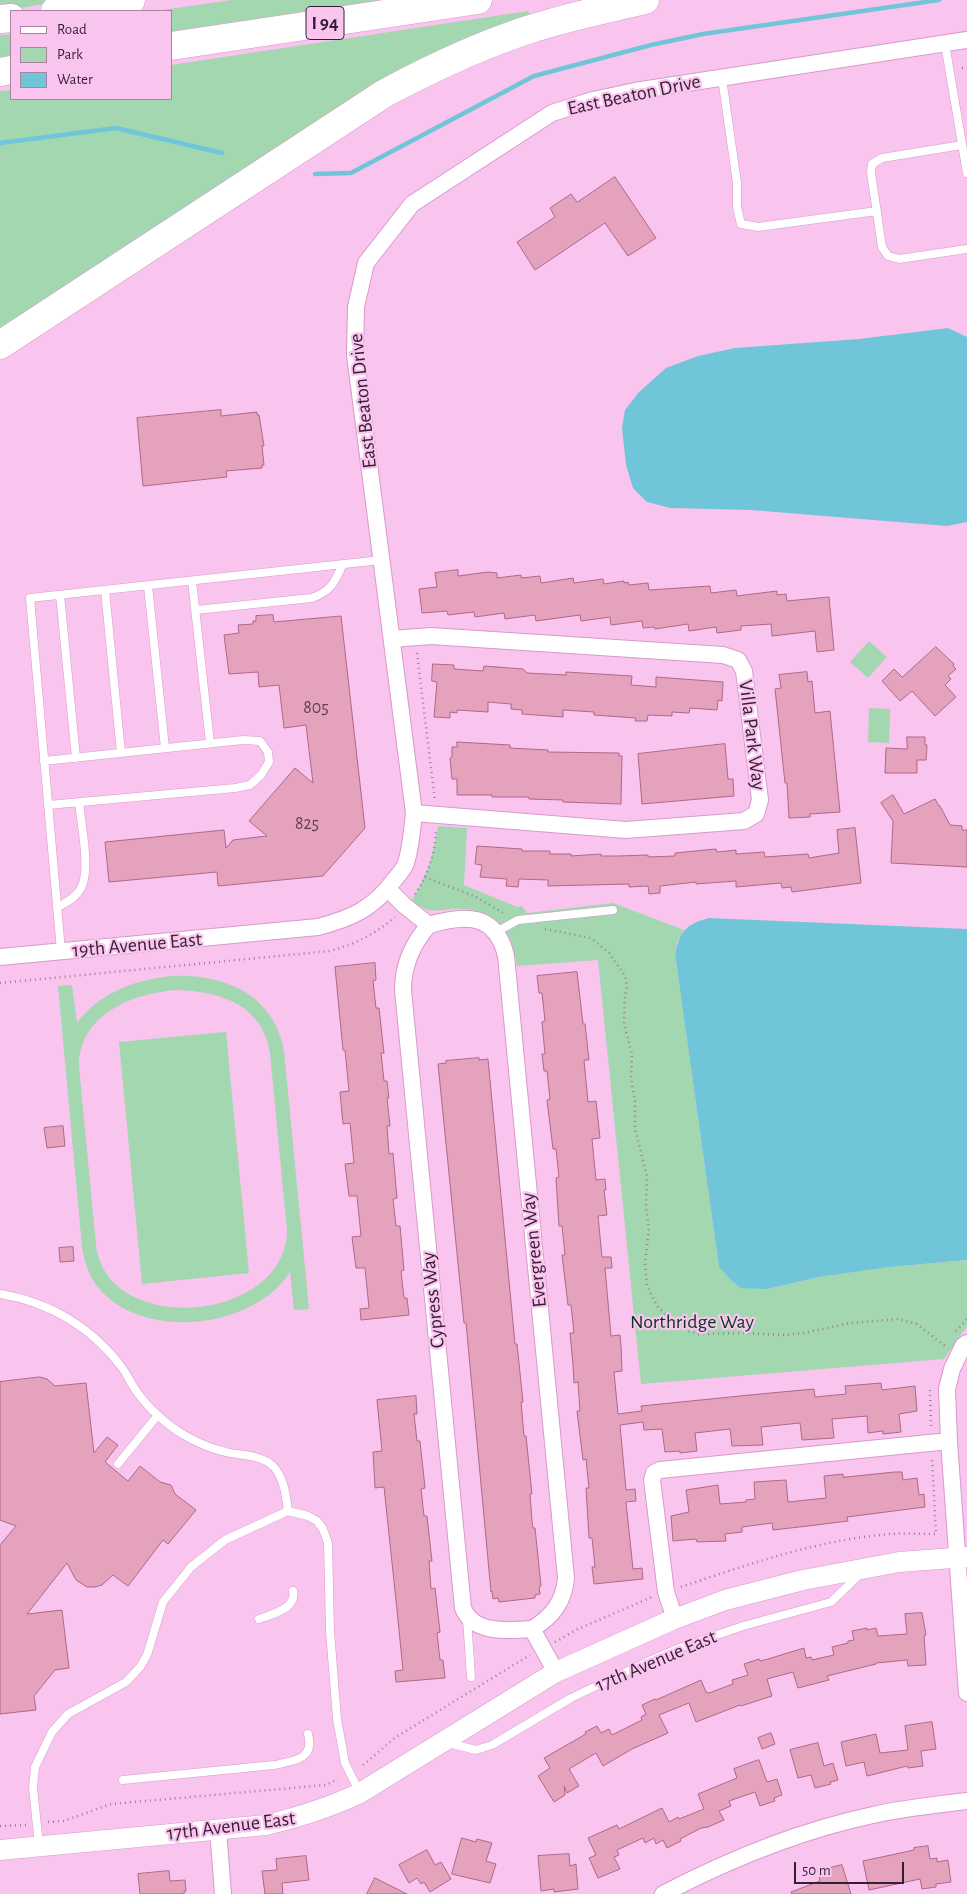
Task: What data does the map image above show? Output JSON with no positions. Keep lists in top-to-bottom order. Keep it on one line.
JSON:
{"streets":{"highway":["I 94"],"street":["East Beaton Drive","Villa Park Way","19th Avenue East","Evergreen Way","Cypress Way","17th Avenue East"]},"crossings":[["East Beaton Drive","Villa Park Way"],["East Beaton Drive","19th Avenue East"]],"parks":["Northridge Way"],"house_numbers":["805","825"],"legend":["Road","Park","Water"],"scale_bar":"50 m"}
